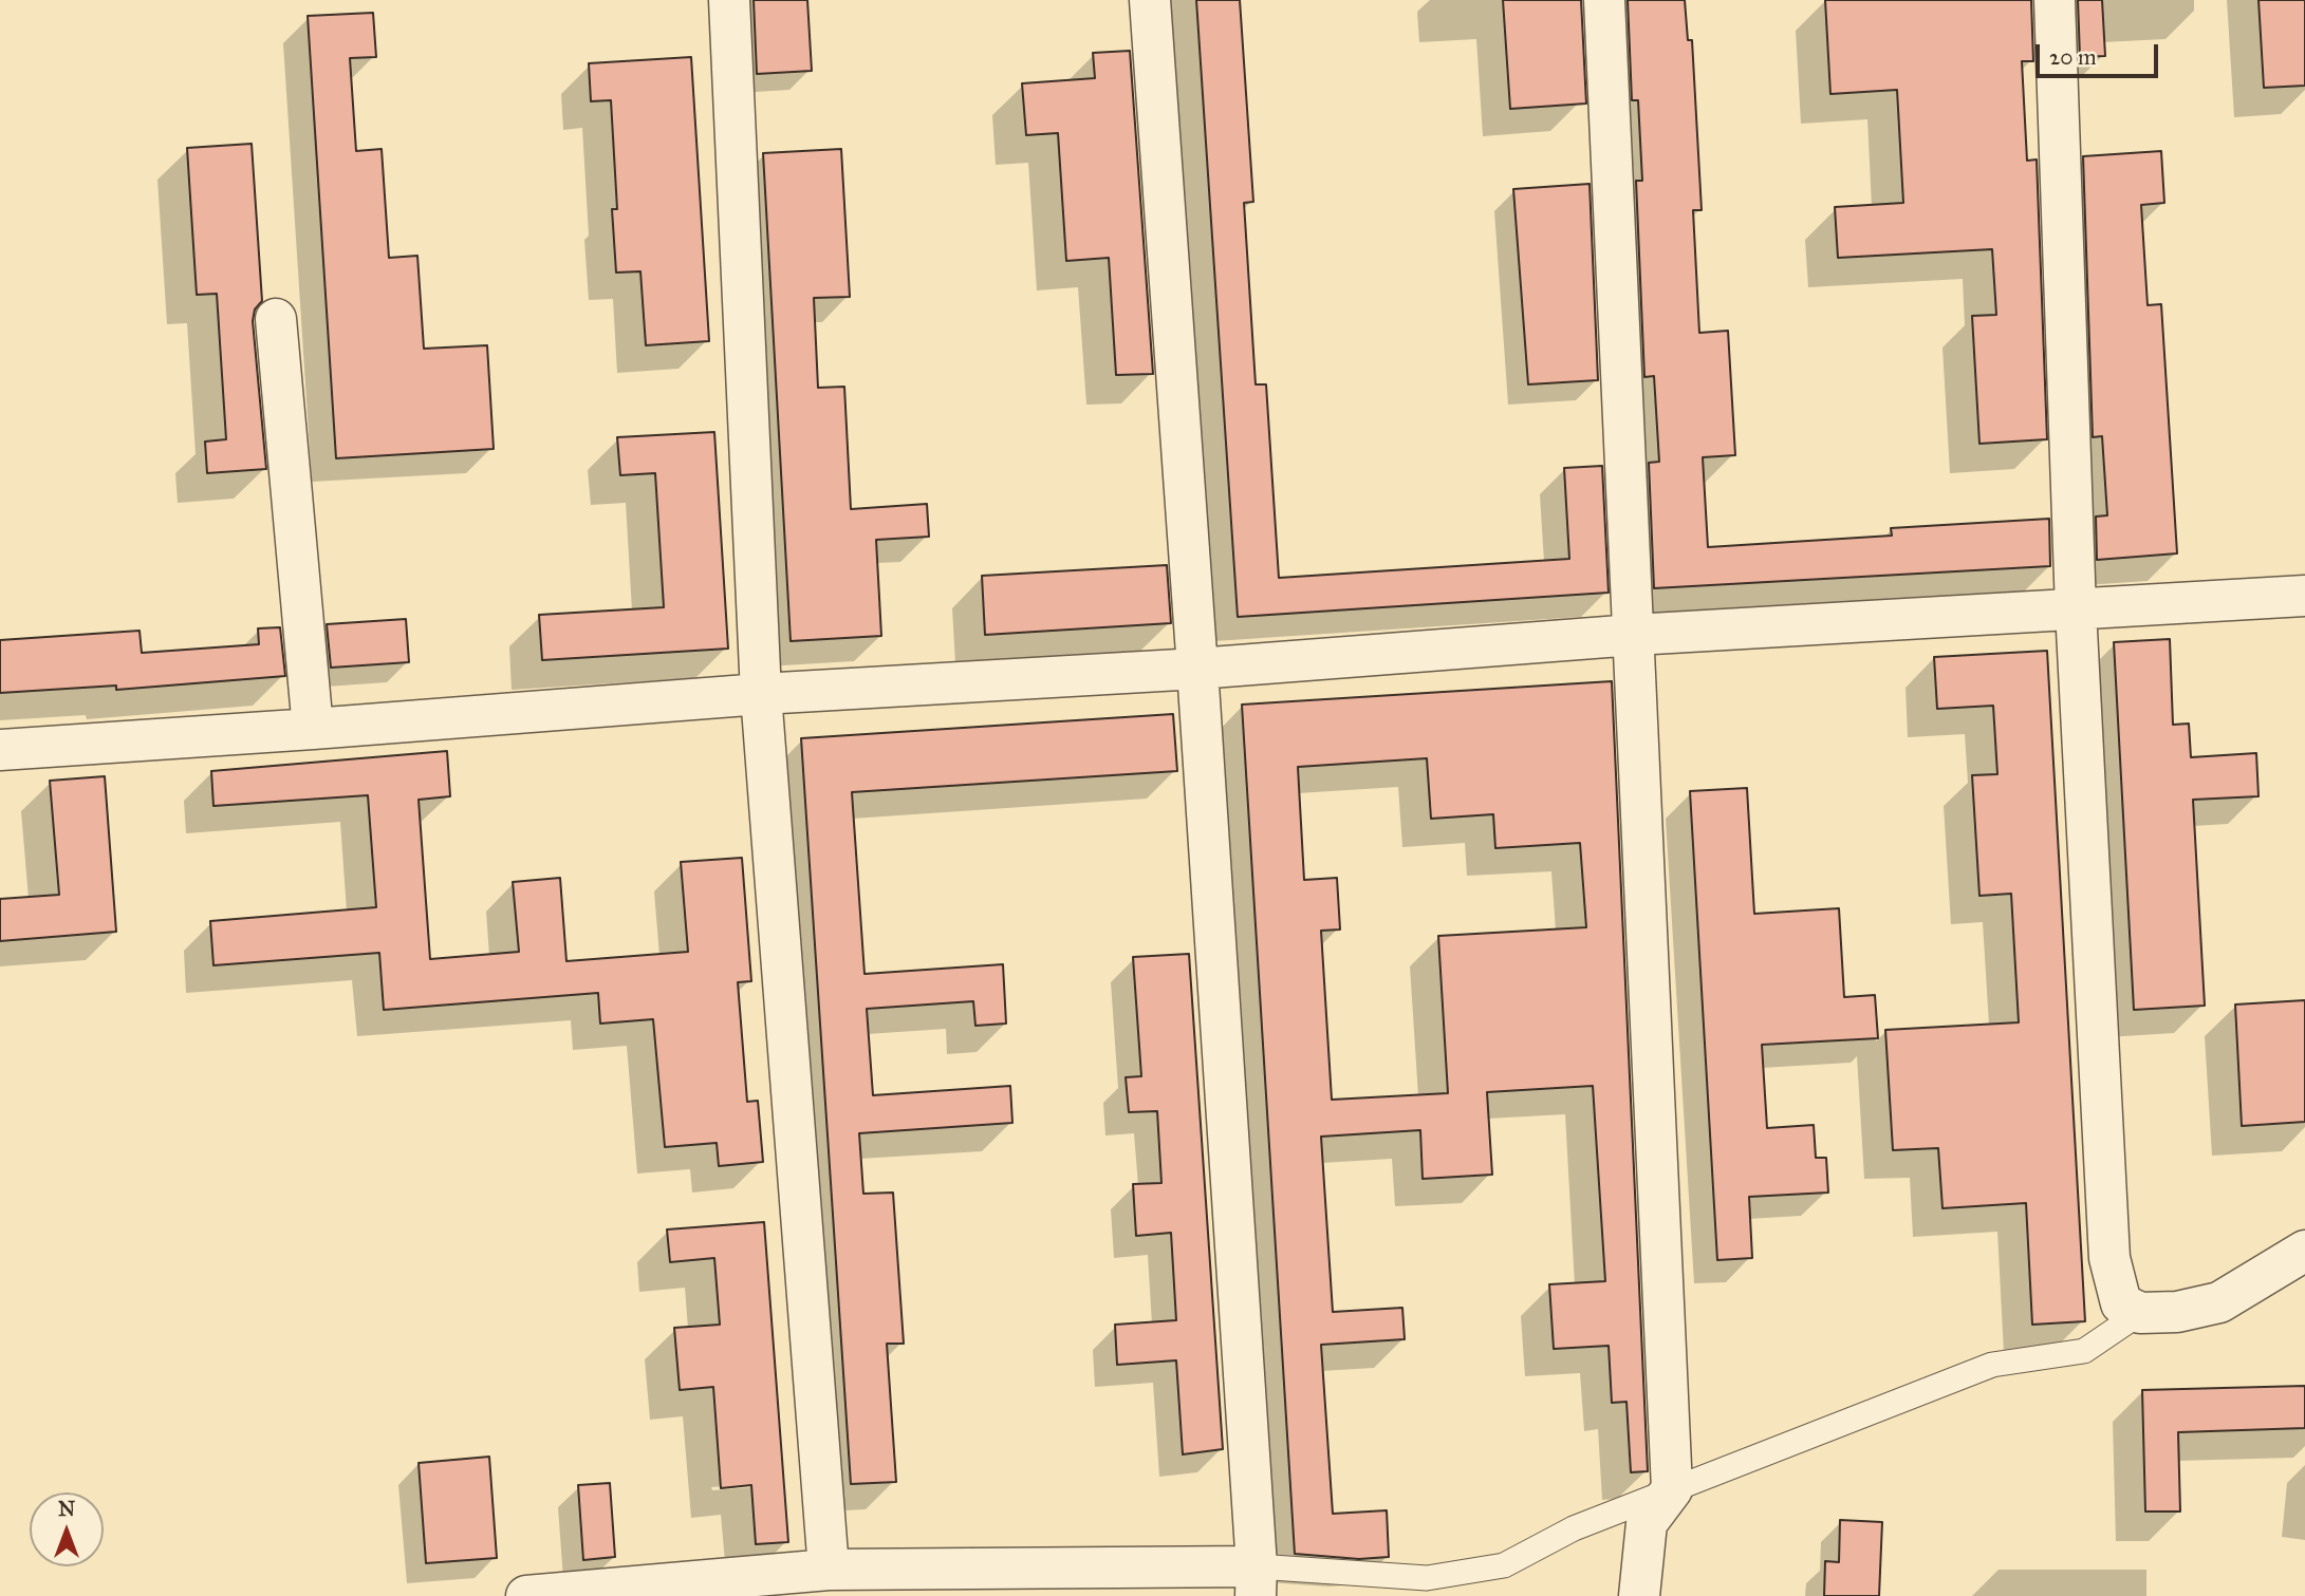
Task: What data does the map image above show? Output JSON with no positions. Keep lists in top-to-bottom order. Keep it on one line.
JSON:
{"scale_bar":"20 m","north":"top"}
